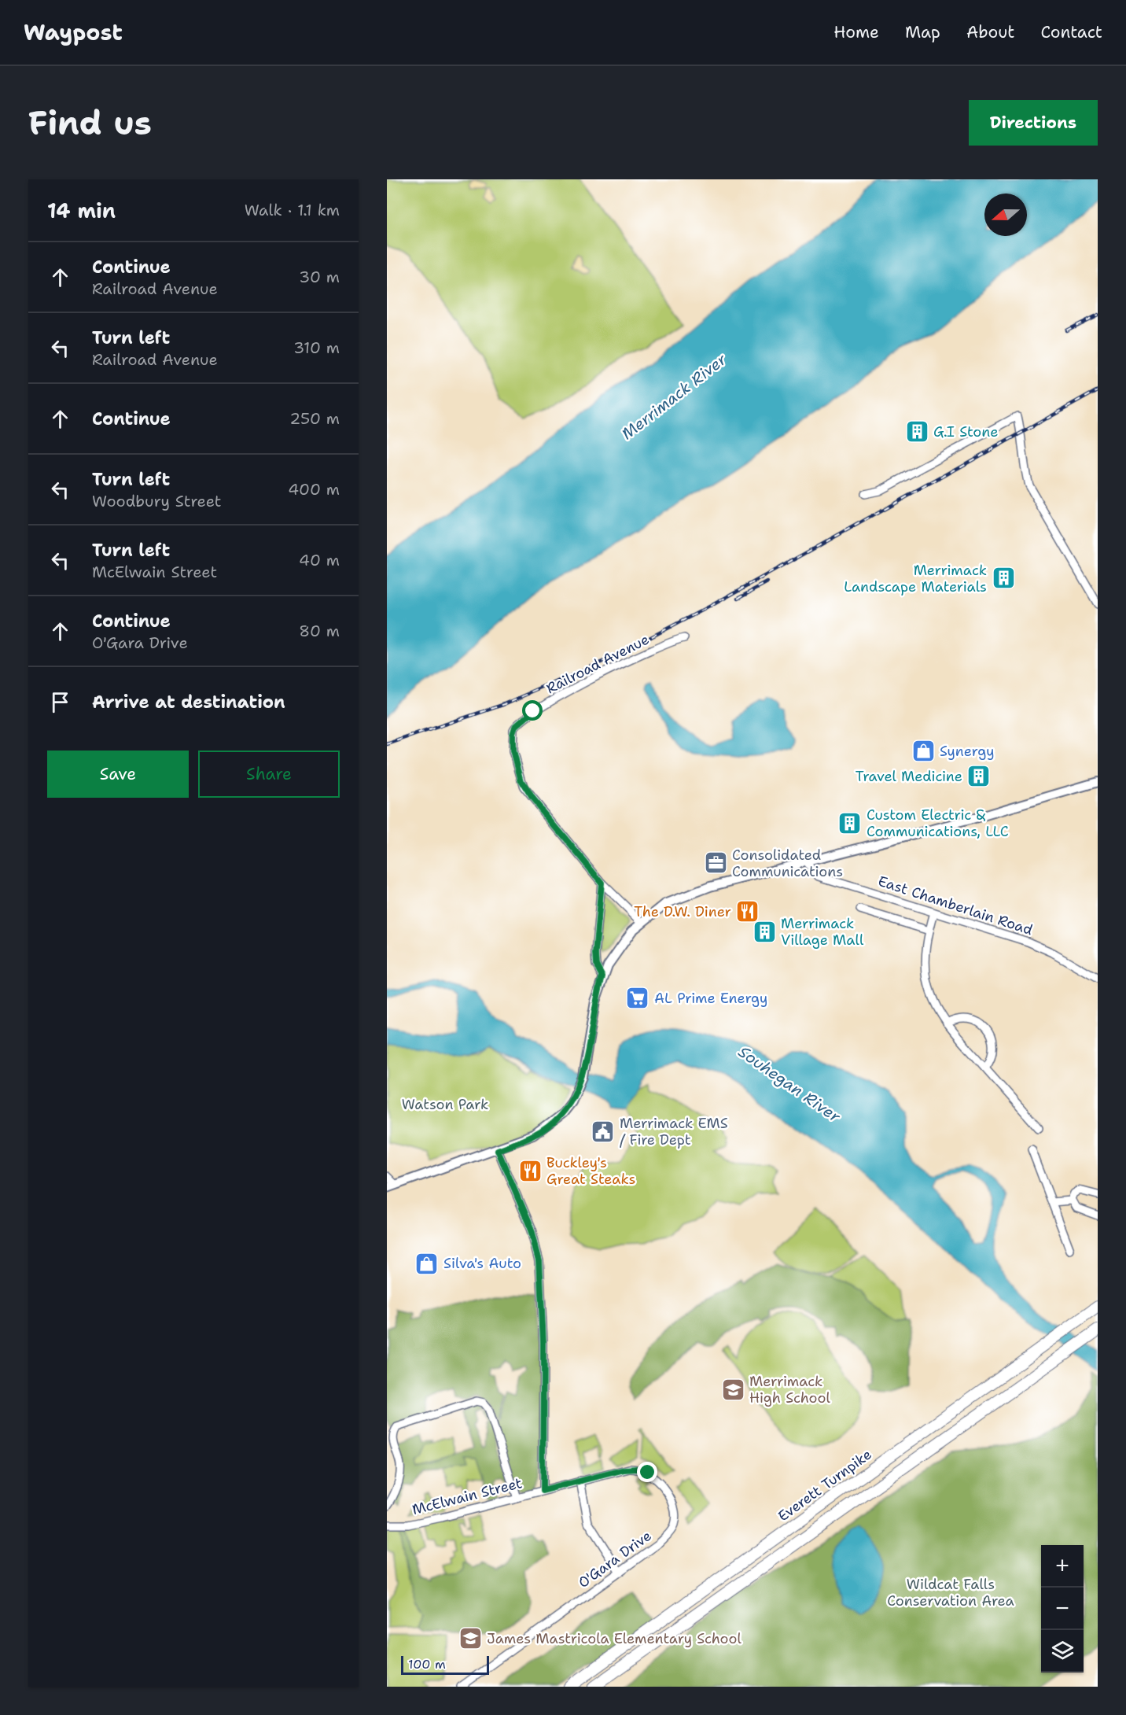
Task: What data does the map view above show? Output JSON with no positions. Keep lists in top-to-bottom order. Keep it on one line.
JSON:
{"streets":{"highway":["Everett Turnpike"],"street":["Railroad Avenue","East Chamberlain Road","McElwain Street","O'Gara Drive"]},"crossings":[["McElwain Street","O'Gara Drive"]],"water":["Merrimack River","Souhegan River"],"parks":["Watson Park","Wildcat Falls Conservation Area"],"places":{"building":["G.I Stone","Merrimack Landscape Materials","Travel Medicine","Custom Electric & Communications, LLC","Merrimack Village Mall"],"shop":["Synergy","Silva's Auto"],"office":["Consolidated Communications"],"restaurant":["The D.W. Diner","Buckley's Great Steaks"],"supermarket":["AL Prime Energy"],"public building":["Merrimack EMS / Fire Dept"],"school or university":["Merrimack High School","James Mastricola Elementary School"]},"scale_bar":"100 m","north":"left","page":{"header":"Waypost","nav":["Home","Map","About","Contact"],"buttons":["Directions",["Save","Share"]],"title":"Find us","heading":["14 min","Walk · 1.1 km"],"list":[["Continue","Railroad Avenue","30 m"],["Turn left","Railroad Avenue","310 m"],["Continue","250 m"],["Turn left","Woodbury Street","400 m"],["Turn left","McElwain Street","40 m"],["Continue","O'Gara Drive","80 m"],"Arrive at destination"],"map_buttons":["+","−"],"scale":"100 m"}}
